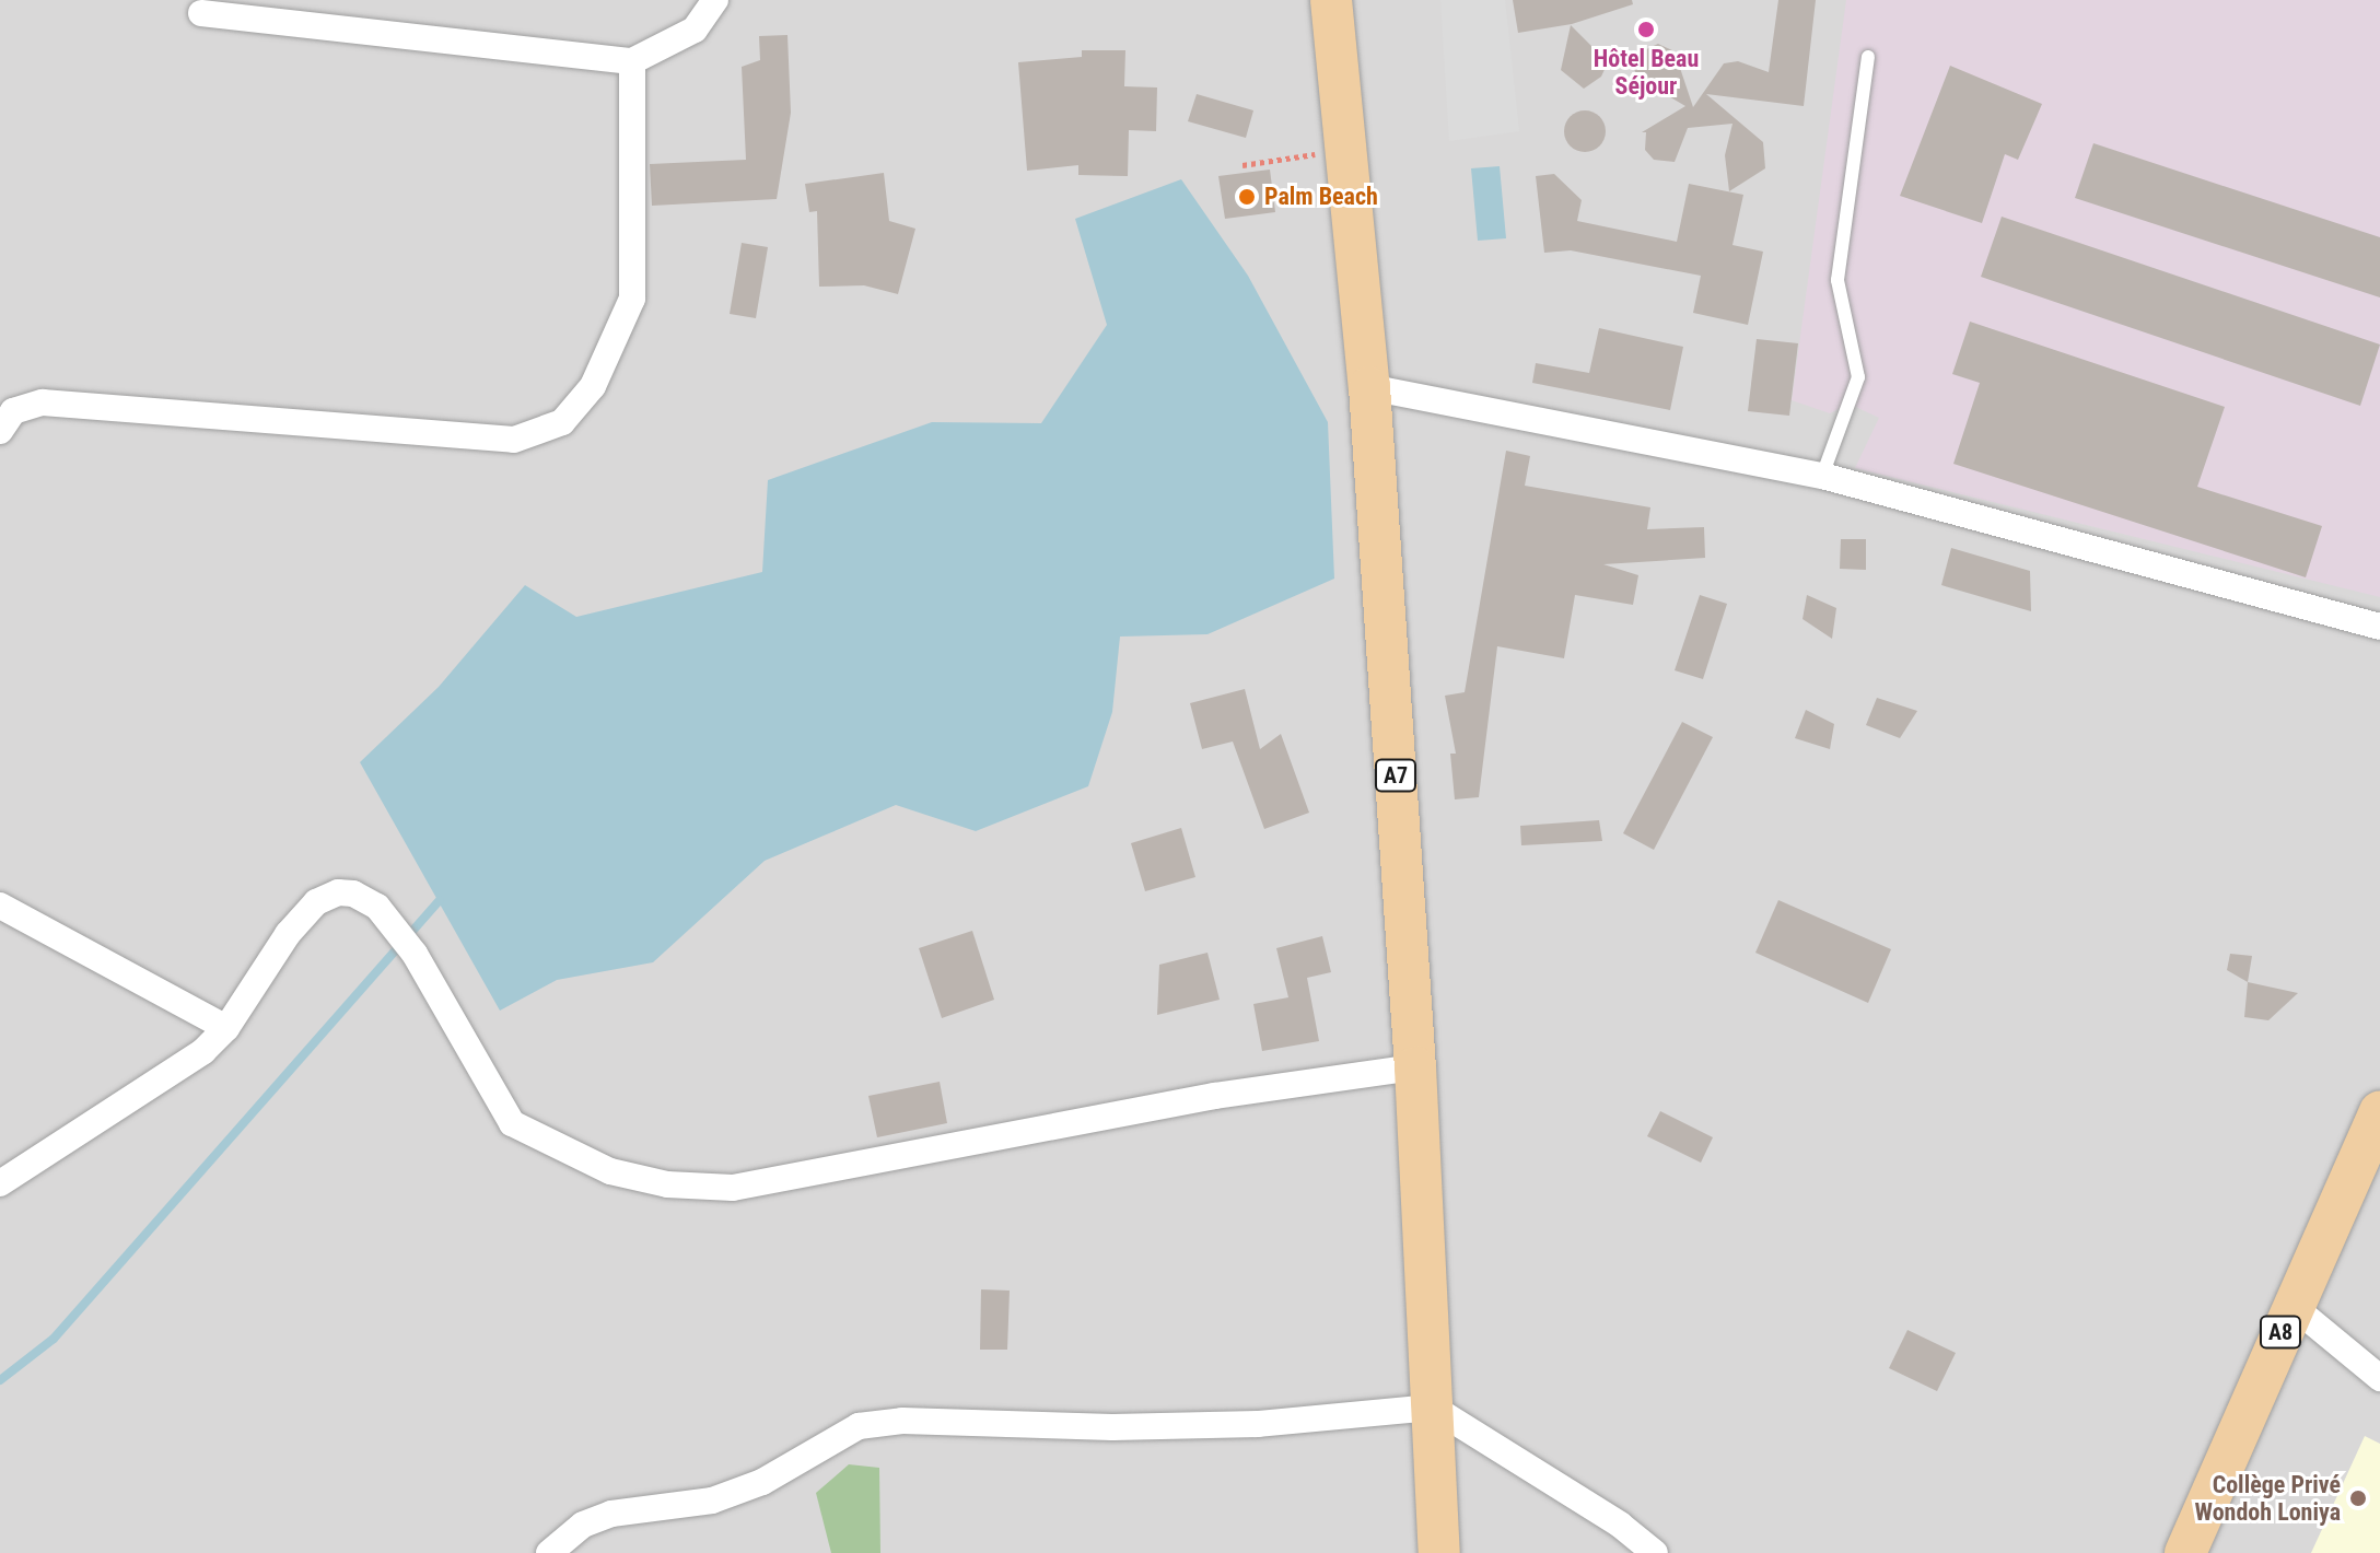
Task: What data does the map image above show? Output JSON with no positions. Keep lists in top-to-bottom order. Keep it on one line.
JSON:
{"streets":{"main road":["A7","A8"]},"places":["Hôtel Beau Séjour","Palm Beach","Collège Privé Wondoh Loniya"]}
